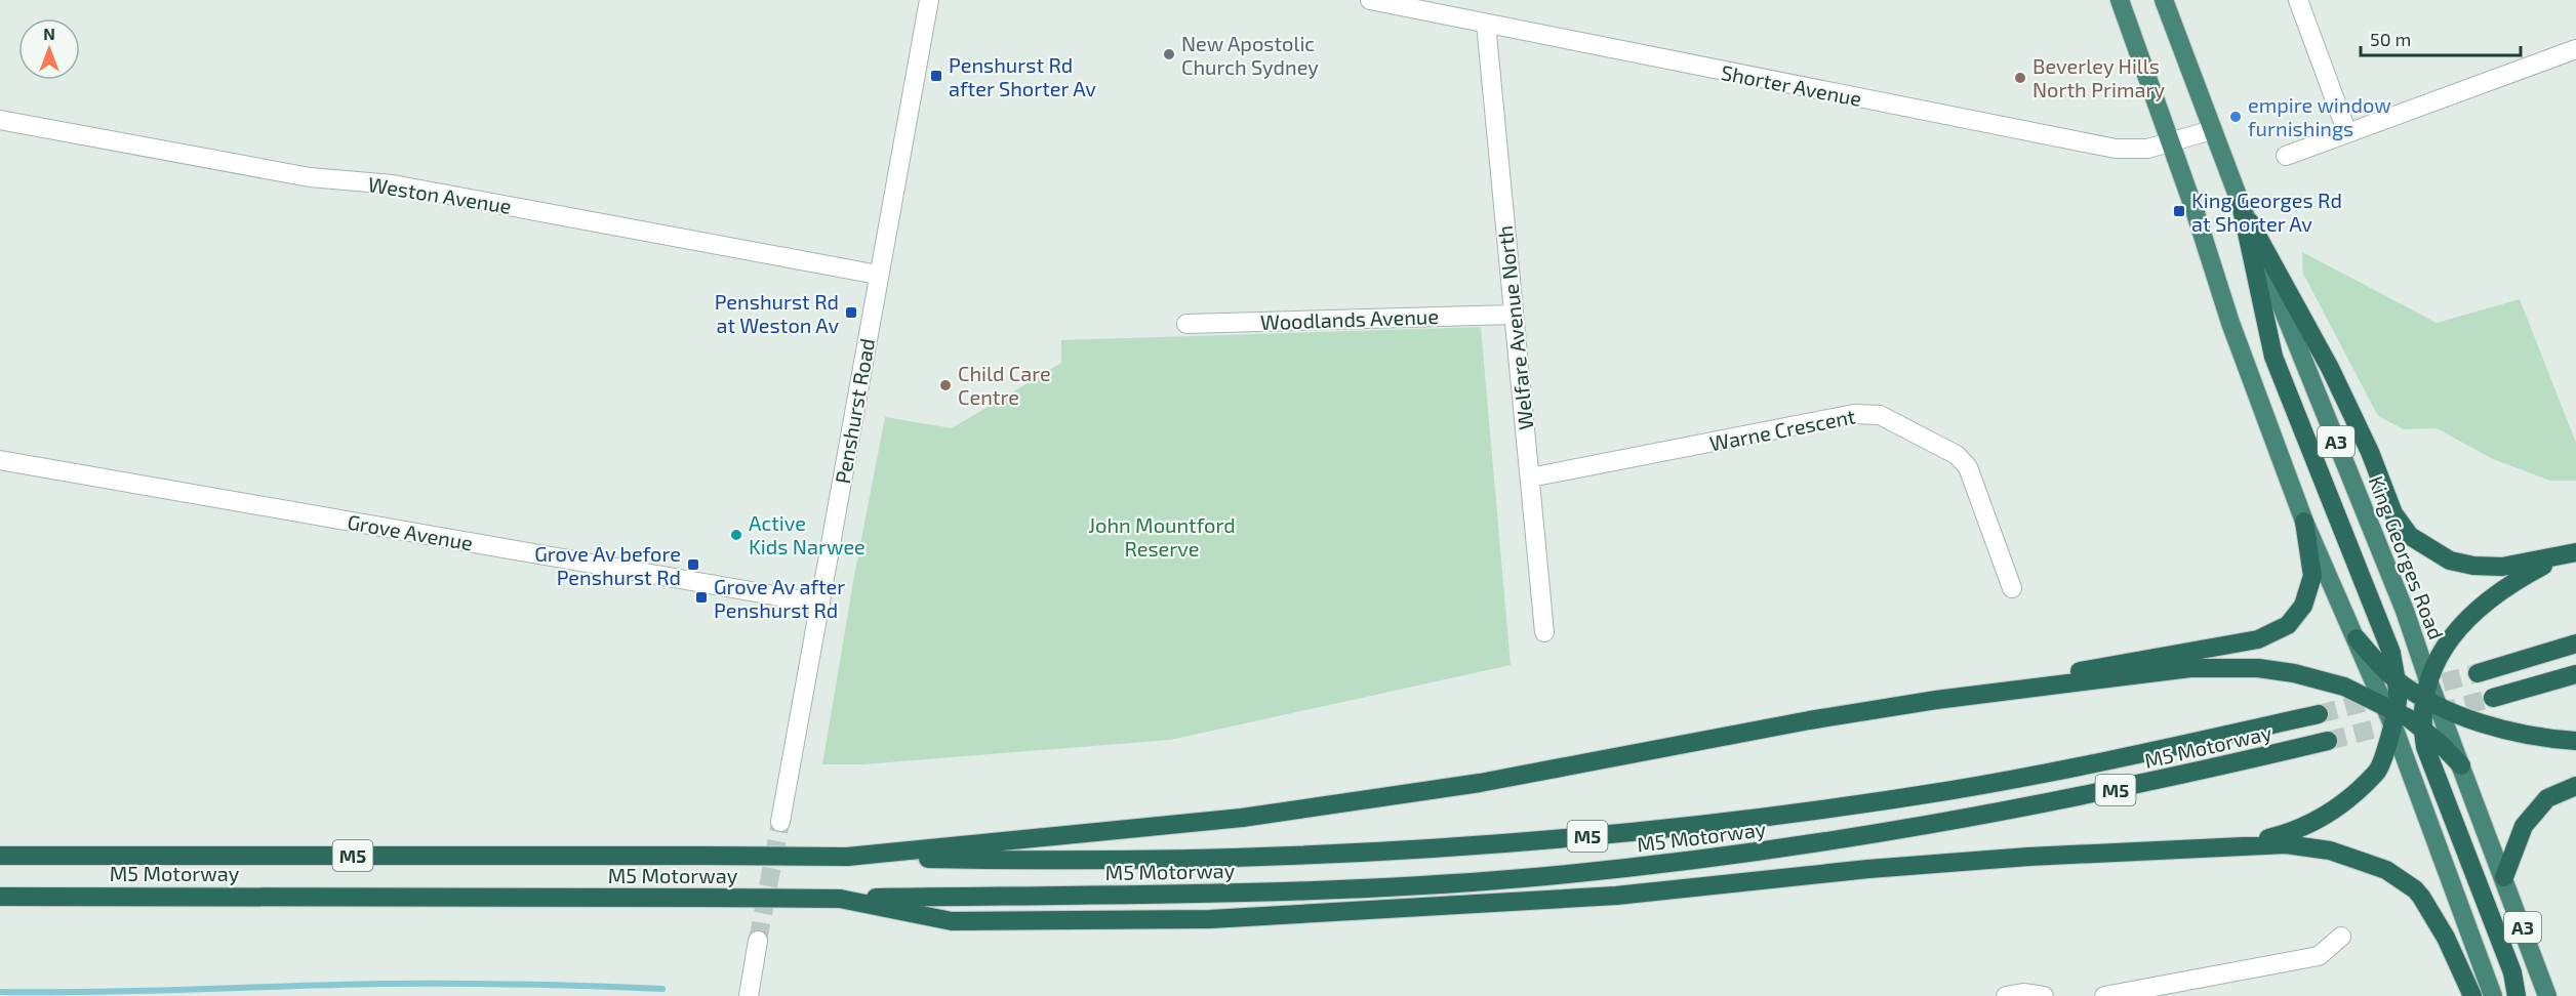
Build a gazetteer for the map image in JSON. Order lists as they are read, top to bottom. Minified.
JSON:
{"streets":{"highway":["A3","King Georges Road","M5 Motorway","M5"],"street":["Shorter Avenue","Weston Avenue","Woodlands Avenue","Welfare Avenue North","Penshurst Road","Warne Crescent","Grove Avenue"]},"crossings":[["Shorter Avenue","Welfare Avenue North"],["Shorter Avenue","A3"],["Shorter Avenue","King Georges Road"],["Weston Avenue","Penshurst Road"],["Woodlands Avenue","Welfare Avenue North"],["Welfare Avenue North","Warne Crescent"],["Penshurst Road","Grove Avenue"],["M5 Motorway","M5"]],"parks":["John Mountford Reserve"],"places":{"other":["New Apostolic Church Sydney","Beverley Hills North Primary","empire window furnishings","Child Care Centre","Active Kids Narwee"],"transit":["Penshurst Rd after Shorter Av","King Georges Rd at Shorter Av","Penshurst Rd at Weston Av","Grove Av before Penshurst Rd","Grove Av after Penshurst Rd"]},"scale_bar":"50 m","north":"top"}
